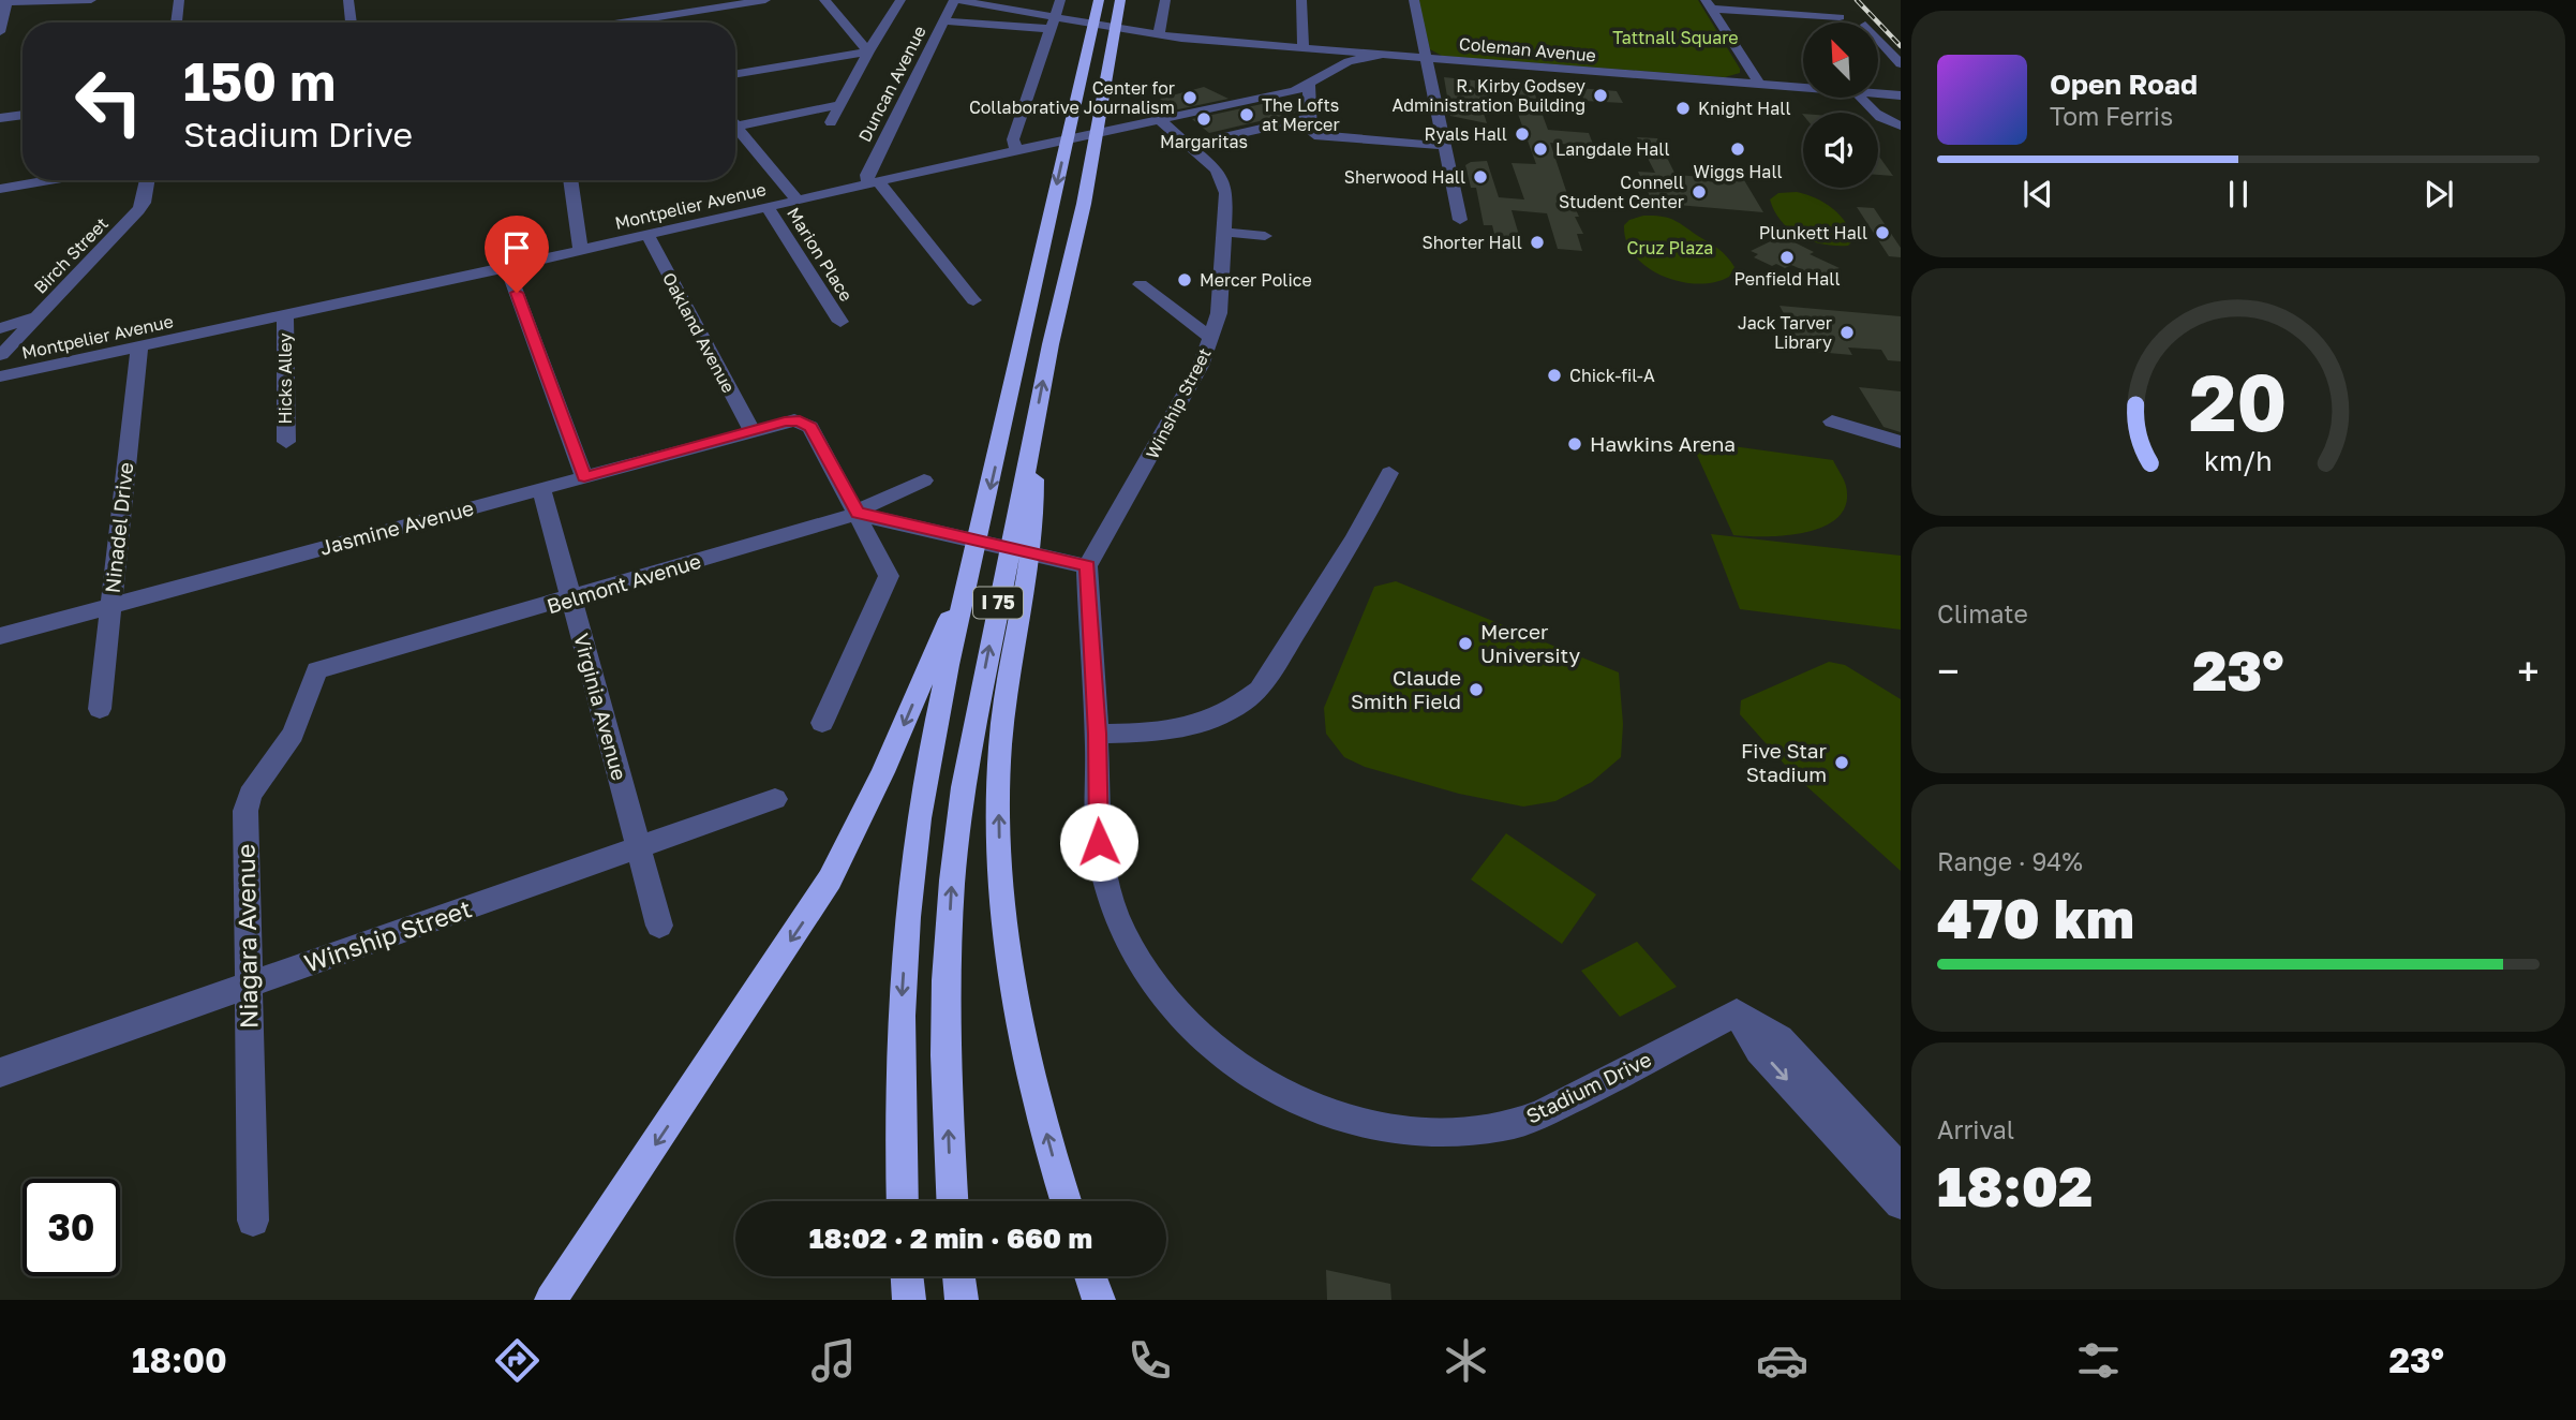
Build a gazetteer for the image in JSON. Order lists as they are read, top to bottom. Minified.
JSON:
{"streets":{"highway":["I 75"],"street":["Coleman Avenue","Duncan Avenue","Montpelier Avenue","Marion Place","Birch Street","Oakland Avenue","Hicks Alley","Winship Street","Ninadel Drive","Jasmine Avenue","Belmont Avenue","Virginia Avenue","Niagara Avenue","Stadium Drive"]},"crossings":[["Coleman Avenue","Montpelier Avenue"],["Duncan Avenue","Montpelier Avenue"],["Montpelier Avenue","Marion Place"],["Montpelier Avenue","Oakland Avenue"],["Montpelier Avenue","Hicks Alley"],["Montpelier Avenue","Winship Street"],["Montpelier Avenue","Ninadel Drive"],["Oakland Avenue","Jasmine Avenue"],["Winship Street","Virginia Avenue"],["Winship Street","Niagara Avenue"],["Winship Street","Stadium Drive"],["Ninadel Drive","Jasmine Avenue"],["Jasmine Avenue","Belmont Avenue"],["Jasmine Avenue","Virginia Avenue"],["Belmont Avenue","Virginia Avenue"],["Belmont Avenue","Niagara Avenue"]],"parks":["Tattnall Square","Cruz Plaza"],"places":["R. Kirby Godsey Administration Building","Center for Collaborative Journalism","Knight Hall","The Lofts at Mercer","Margaritas","Ryals Hall","Langdale Hall","Wiggs Hall","Sherwood Hall","Connell Student Center","Plunkett Hall","Shorter Hall","Penfield Hall","Mercer Police","Jack Tarver Library","Chick-fil-A","Hawkins Arena","Mercer University","Claude Smith Field","Five Star Stadium"],"north":"top left","page":{"turn":["150 m","Stadium Drive"],"song":["Open Road","Tom Ferris"],"tile":["Climate",["Range · 94%","470 km"],["Arrival","18:02"]],"heat":["−","23°","+"],"limit":"30","trip":"18:02 · 2 min · 660 m","tabs":["18:00","23°"],"gauge":["20","km/h"]}}
